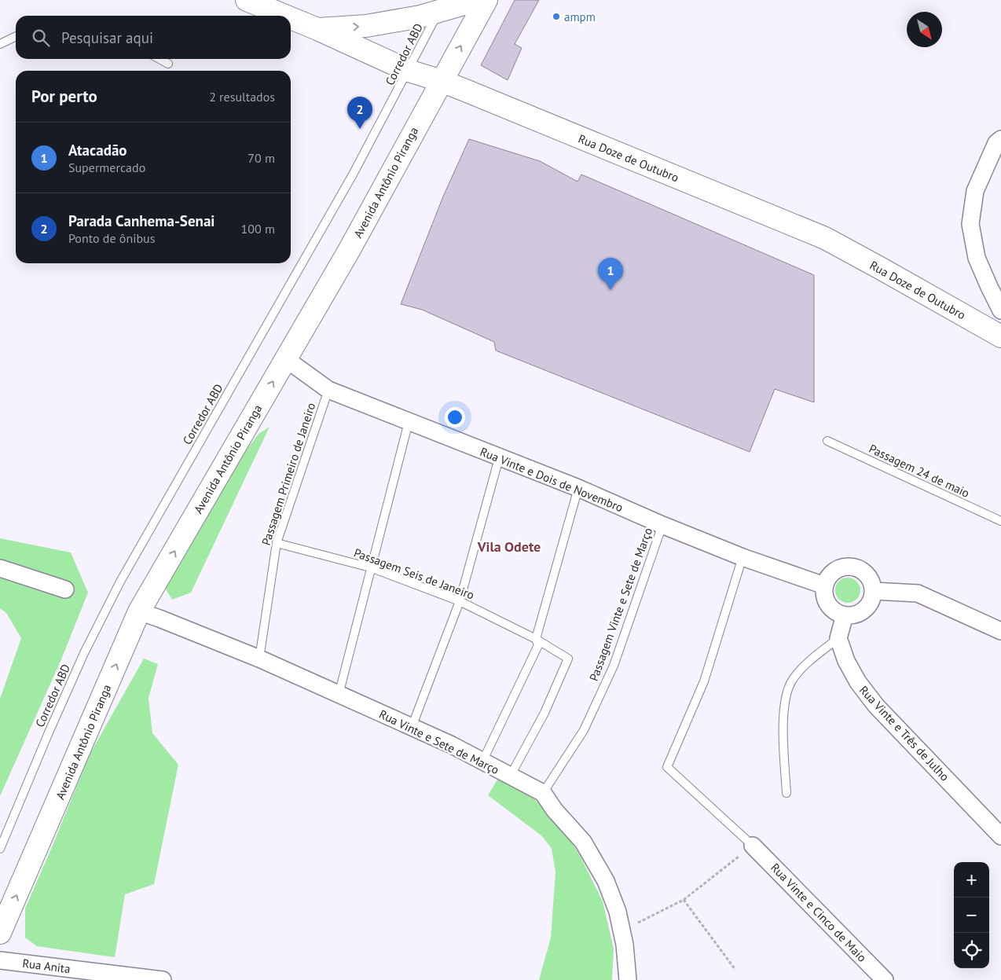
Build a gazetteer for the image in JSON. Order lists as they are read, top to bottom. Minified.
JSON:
{"streets":{"main road":["Rua Doze de Outubro","Avenida Antônio Piranga"],"street":["Rua Vinte e Dois de Novembro","Rua Vinte e Três de Julho","Rua Vinte e Sete de Março","Rua Vinte e Cinco de Maio","Rua Anita"],"lane":["Corredor ABD","Passagem 24 de maio","Passagem Primeiro de Janeiro","Passagem Seis de Janeiro","Passagem Vinte e Sete de Março"]},"crossings":[["Corredor ABD","Rua Doze de Outubro"],["Rua Doze de Outubro","Avenida Antônio Piranga"],["Avenida Antônio Piranga","Rua Vinte e Dois de Novembro"],["Avenida Antônio Piranga","Rua Vinte e Sete de Março"],["Passagem Primeiro de Janeiro","Rua Vinte e Dois de Novembro"],["Passagem Primeiro de Janeiro","Passagem Seis de Janeiro"],["Passagem Primeiro de Janeiro","Rua Vinte e Sete de Março"],["Rua Vinte e Dois de Novembro","Passagem Vinte e Sete de Março"],["Passagem Seis de Janeiro","Rua Vinte e Sete de Março"],["Passagem Vinte e Sete de Março","Rua Vinte e Sete de Março"]],"one_way":["Avenida Antônio Piranga"],"districts":["Vila Odete"],"places":["ampm"],"north":"bottom right","page":{"search":"Pesquisar aqui","heading":["Por perto","2 resultados"],"pins":["2","1"],"list":[{"mark":"1","name":"Atacadão","note":"Supermercado","value":"70 m"},{"mark":"2","name":"Parada Canhema-Senai","note":"Ponto de ônibus","value":"100 m"}],"map_buttons":["+","−"]}}
